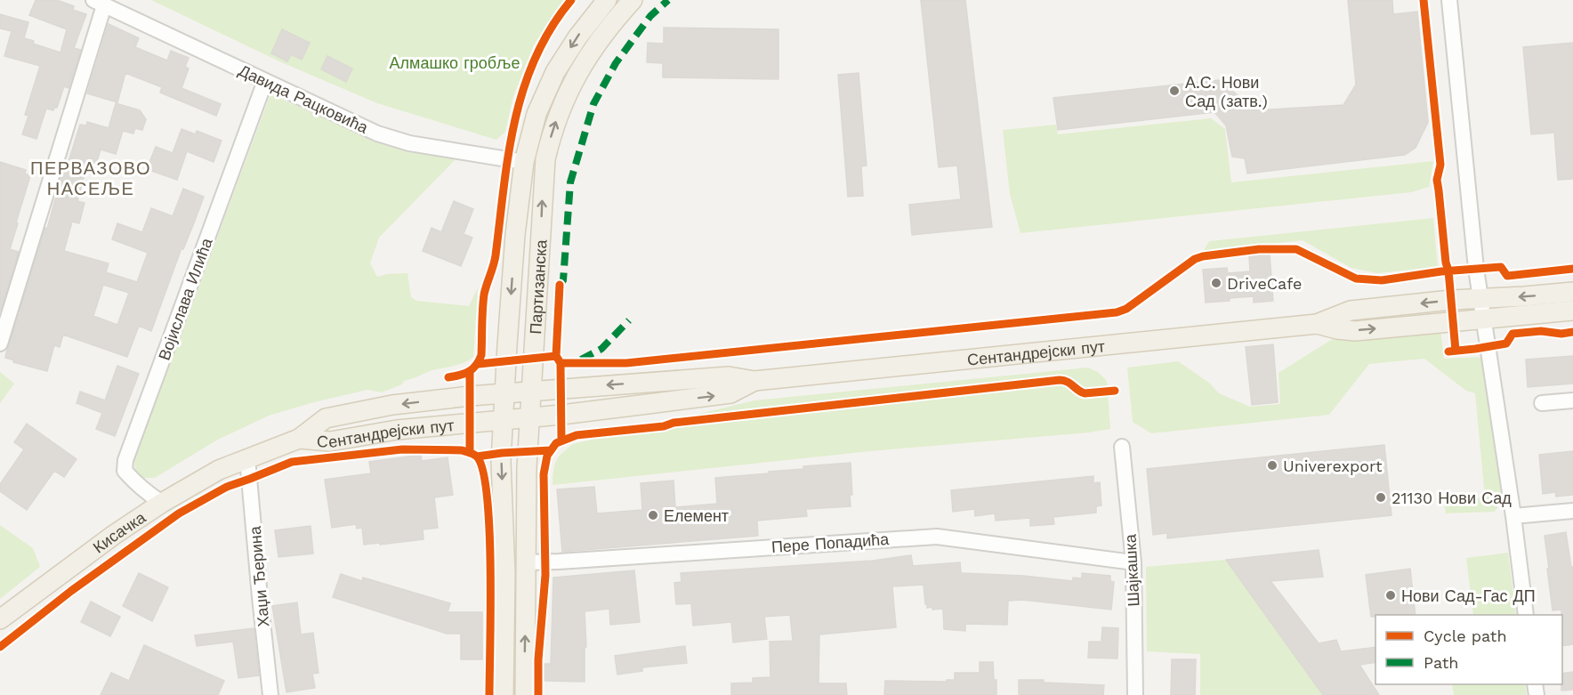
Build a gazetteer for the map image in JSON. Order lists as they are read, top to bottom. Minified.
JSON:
{"streets":{"main road":["Партизанска","Сентандрејски пут","Кисачка"],"street":["Давида Рацковића","Војислава Илића","Пере Попадића","Шајкашка","Хаџи Ђерина"]},"crossings":[["Давида Рацковића","Партизанска"],["Давида Рацковића","Војислава Илића"],["Партизанска","Сентандрејски пут"],["Партизанска","Пере Попадића"],["Војислава Илића","Кисачка"],["Сентандрејски пут","Кисачка"],["Сентандрејски пут","Хаџи Ђерина"],["Кисачка","Хаџи Ђерина"],["Пере Попадића","Шајкашка"]],"districts":["ПЕРВАЗОВО НАСЕЉЕ"],"parks":["Алмашко гробље"],"places":["А.С. Нови Сад (затв.)","DriveCafe","Univerexport","21130 Нови Сад","Елемент","Нови Сад-Гас ДП"],"legend":["Cycle path","Path"]}
